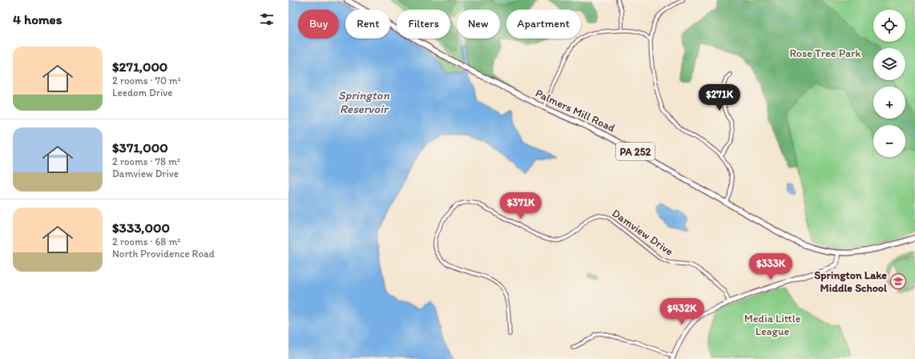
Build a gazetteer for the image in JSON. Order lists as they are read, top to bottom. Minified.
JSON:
{"streets":{"main road":["Palmers Mill Road","PA 252"],"street":["Damview Drive"]},"crossings":[["Palmers Mill Road","PA 252"]],"water":["Springton Reservoir"],"parks":["Rose Tree Park","Media Little League"],"places":{"school or university":["Springton Lake Middle School"]},"page":{"heading":"4 homes","map_buttons":["+","−"],"chip":["Buy","Rent","Filters","New","Apartment"],"list":[{"name":"$271,000","note":"2 rooms · 70 m² · Leedom Drive"},{"name":"$371,000","note":"2 rooms · 78 m² · Damview Drive"},{"name":"$333,000","note":"2 rooms · 68 m² · North Providence Road"}],"price":["$271K","$371K","$333K","$432K"]}}
